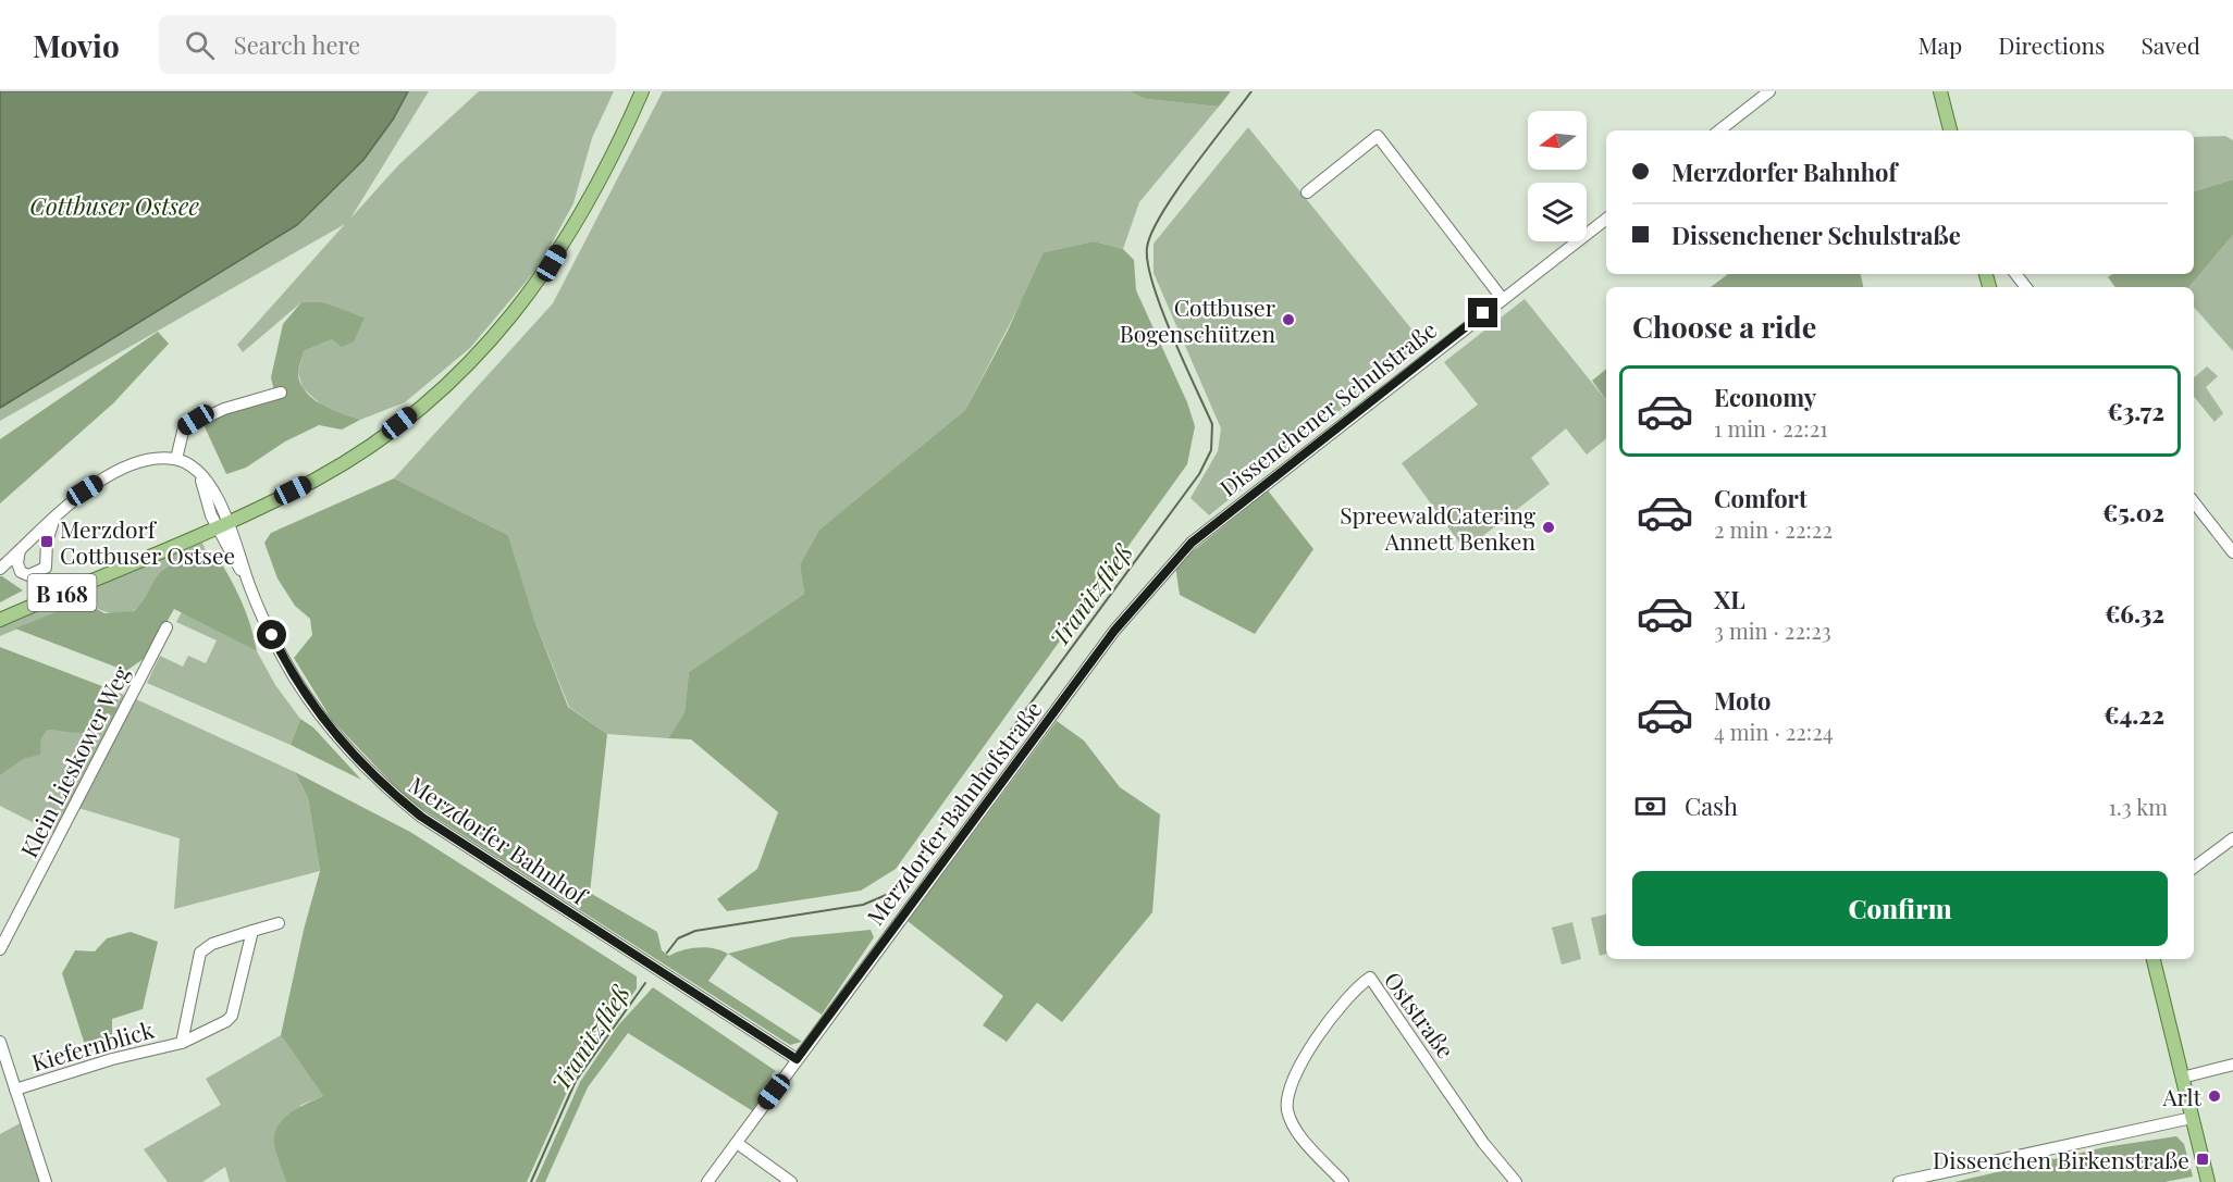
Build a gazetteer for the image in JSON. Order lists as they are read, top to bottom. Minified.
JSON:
{"streets":{"main road":["B 168"],"street":["Dissenchener Schulstraße","Klein Lieskower Weg","Merzdorfer Bahnhofstraße","Merzdorfer Bahnhof","Oststraße","Kiefernblick"]},"crossings":[["Dissenchener Schulstraße","Merzdorfer Bahnhofstraße"],["B 168","Merzdorfer Bahnhof"],["Merzdorfer Bahnhofstraße","Merzdorfer Bahnhof"]],"water":["Cottbuser Ostsee","Tranitzfließ"],"places":{"other":["Cottbuser Bogenschützen","SpreewaldCatering Annett Benken","Arlt"],"transit":["Merzdorf Cottbuser Ostsee","Dissenchen Birkenstraße"]},"north":"left","page":{"header":"Movio","search":"Search here","nav":["Map","Directions","Saved"],"banner":["Merzdorfer Bahnhof","Dissenchener Schulstraße"],"heading":"Choose a ride","list":[{"name":"Economy","note":"1 min · 22:21","value":"€3.72"},{"name":"Comfort","note":"2 min · 22:22","value":"€5.02"},{"name":"XL","note":"3 min · 22:23","value":"€6.32"},{"name":"Moto","note":"4 min · 22:24","value":"€4.22"}],"pay":["Cash","1.3 km"],"buttons":"Confirm"}}
